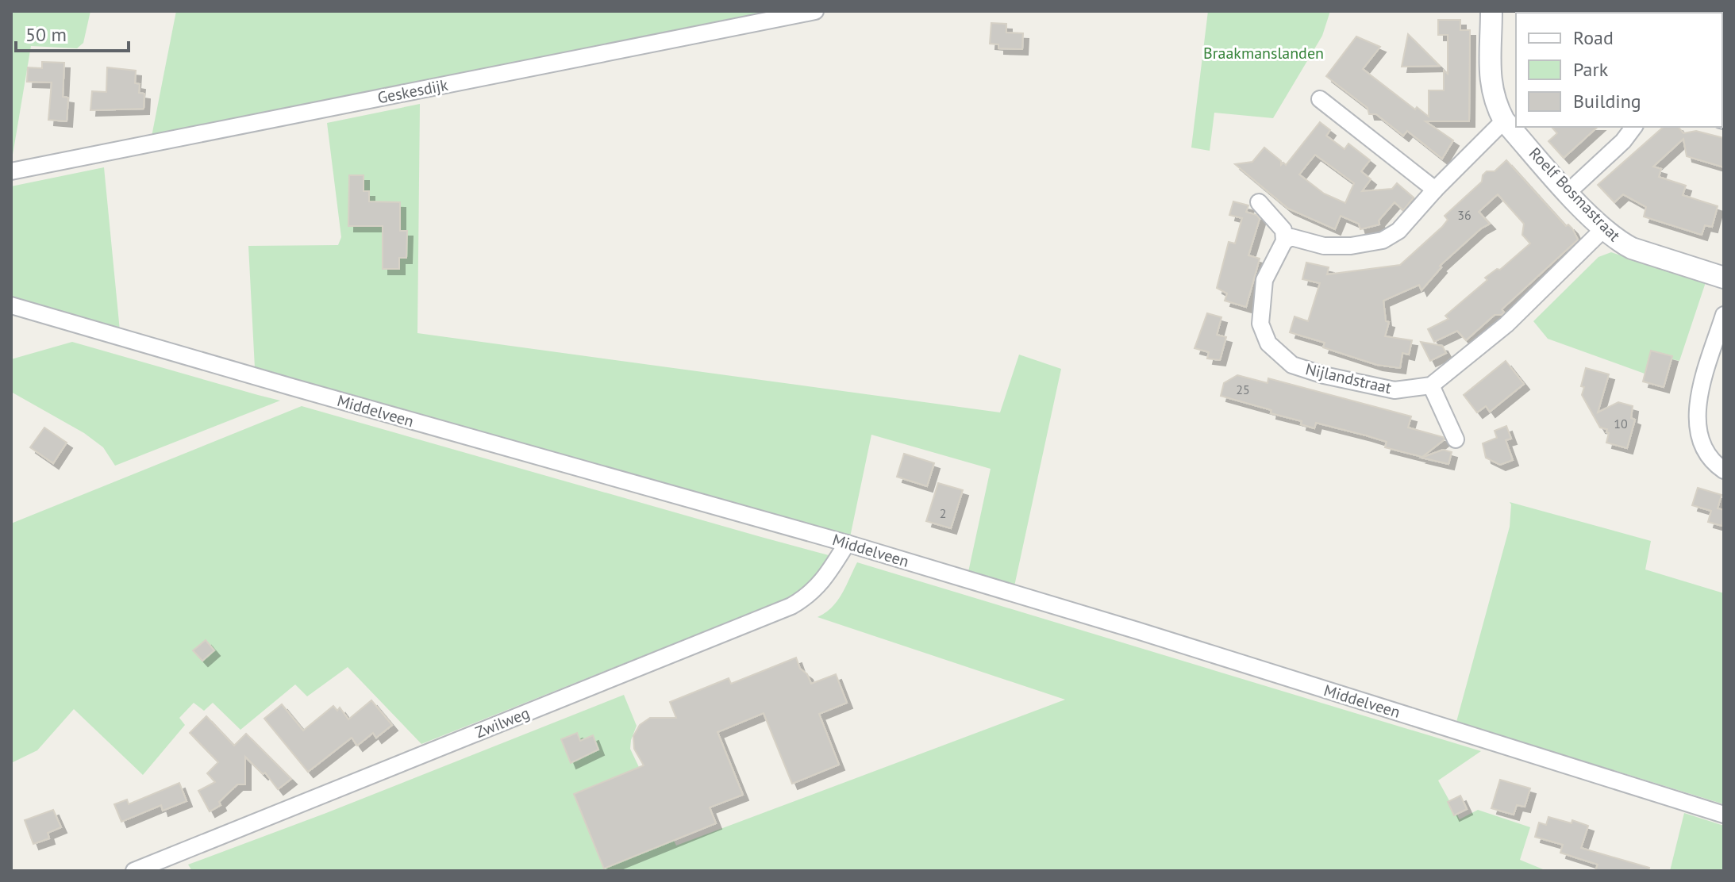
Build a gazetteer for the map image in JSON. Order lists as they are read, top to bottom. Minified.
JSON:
{"streets":{"street":["Geskesdijk","Roelf Bosmastraat","Nijlandstraat","Middelveen","Zwilweg"]},"crossings":[["Middelveen","Zwilweg"]],"parks":["Braakmanslanden"],"house_numbers":["36","25","10","2"],"legend":["Road","Park","Building"],"scale_bar":"50 m"}
